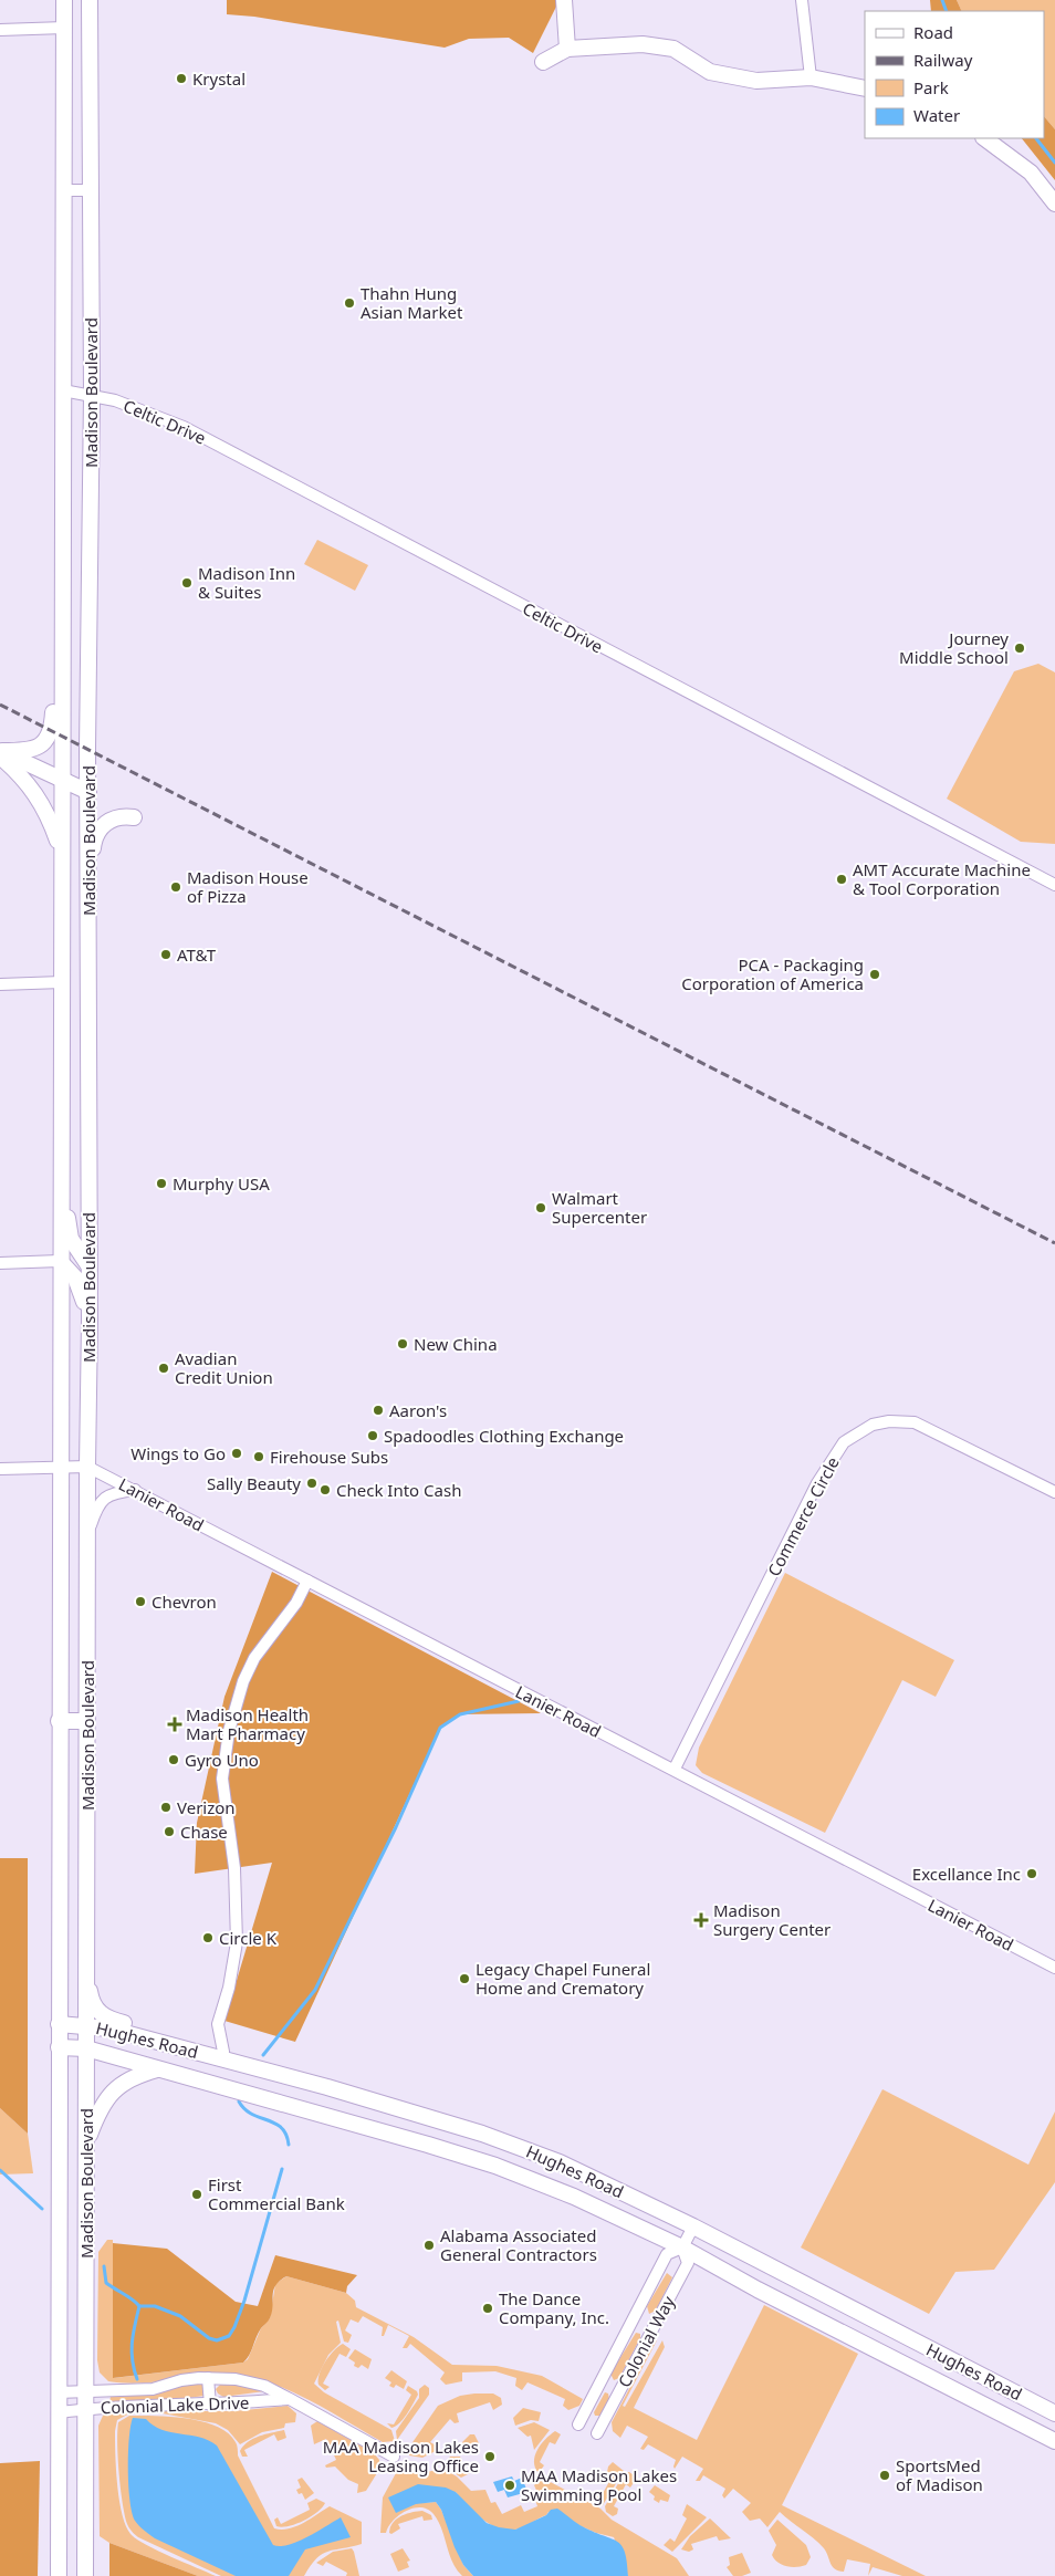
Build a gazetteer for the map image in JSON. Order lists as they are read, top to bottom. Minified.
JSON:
{"streets":{"main road":["Madison Boulevard","Hughes Road"],"street":["Celtic Drive","Lanier Road","Commerce Circle","Colonial Way","Colonial Lake Drive"]},"crossings":[["Madison Boulevard","Celtic Drive"],["Madison Boulevard","Lanier Road"],["Madison Boulevard","Hughes Road"],["Madison Boulevard","Colonial Lake Drive"],["Lanier Road","Commerce Circle"],["Hughes Road","Colonial Way"]],"places":{"other":["Krystal","Thahn Hung Asian Market","Madison Inn & Suites","Journey Middle School","AMT Accurate Machine & Tool Corporation","Madison House of Pizza","AT&T","PCA - Packaging Corporation of America","Murphy USA","Walmart Supercenter","New China","Avadian Credit Union","Aaron's","Spadoodles Clothing Exchange","Wings to Go","Firehouse Subs","Sally Beauty","Check Into Cash","Chevron","Gyro Uno","Verizon","Chase","Excellance Inc","Circle K","Legacy Chapel Funeral Home and Crematory","First Commercial Bank","Alabama Associated General Contractors","The Dance Company, Inc.","MAA Madison Lakes Leasing Office","SportsMed of Madison","MAA Madison Lakes Swimming Pool"],"health":["Madison Health Mart Pharmacy","Madison Surgery Center"]},"legend":["Road","Railway","Park","Water"]}
